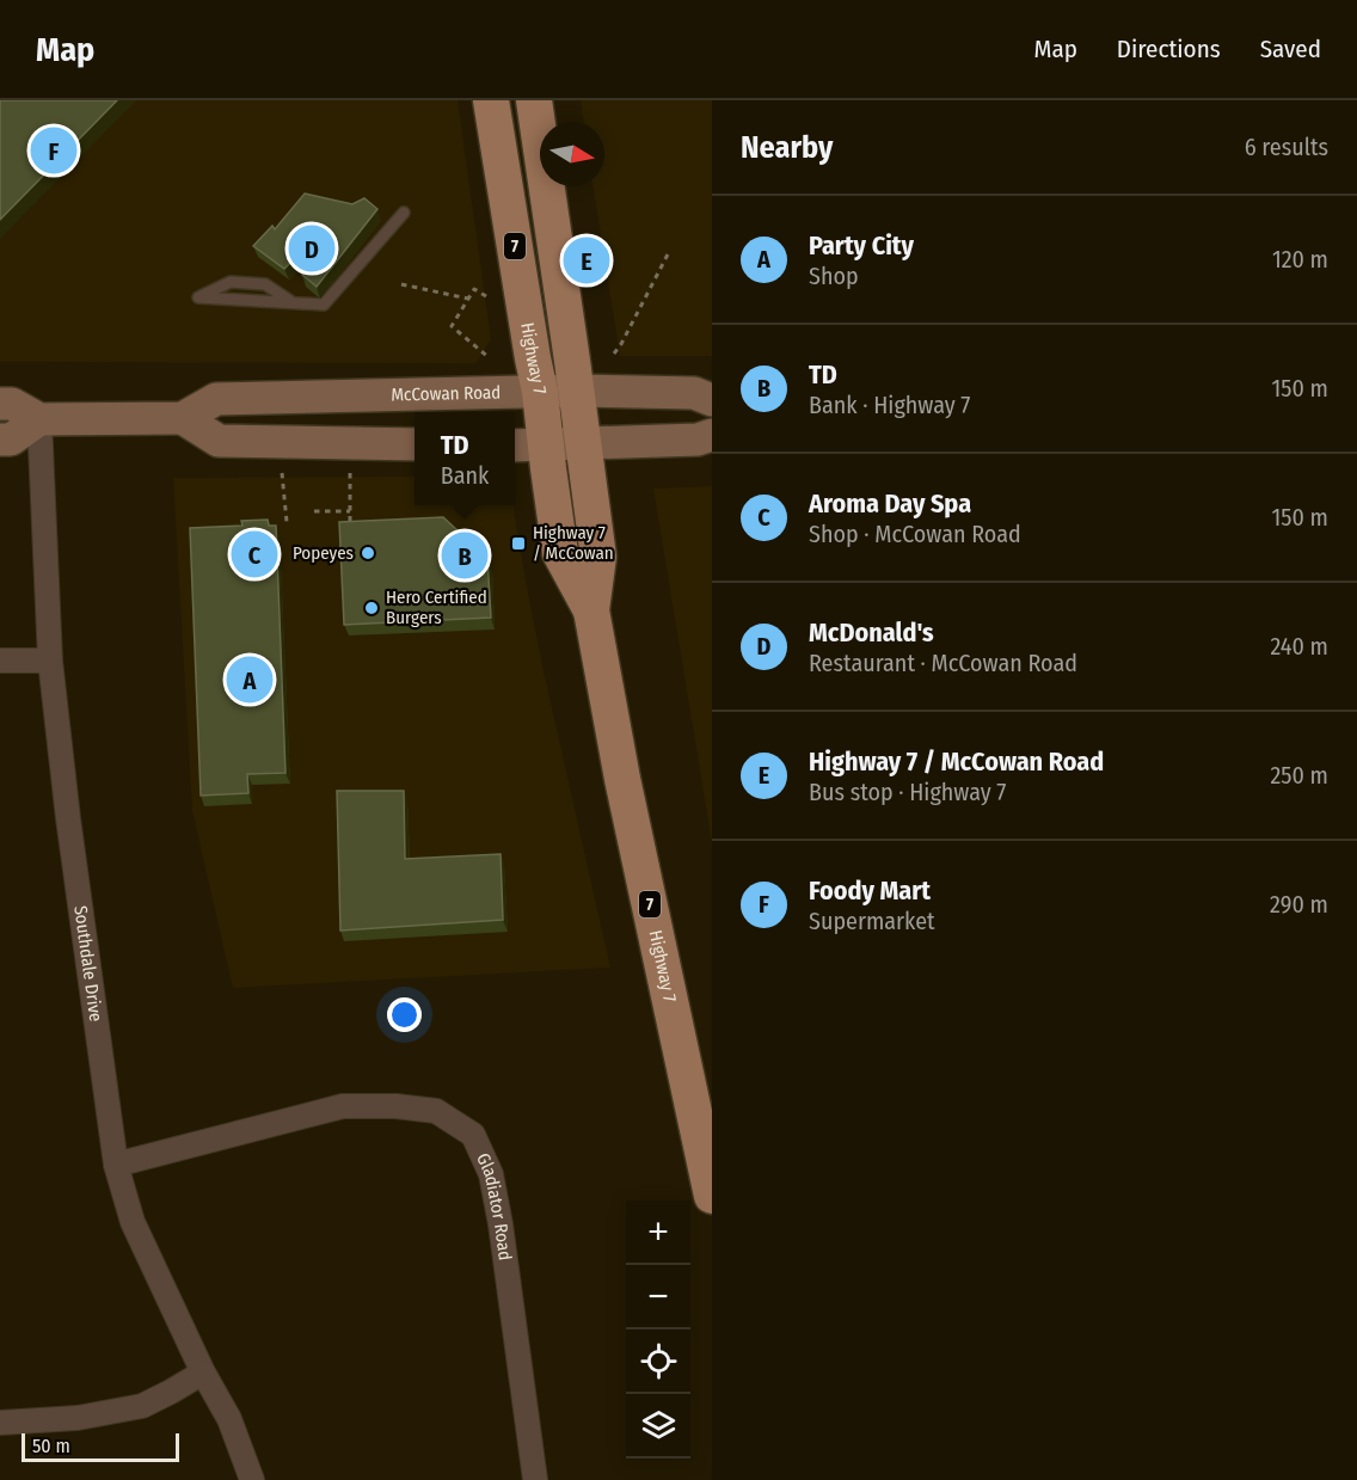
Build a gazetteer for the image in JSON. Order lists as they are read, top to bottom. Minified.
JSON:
{"streets":{"main road":["7","Highway 7","McCowan Road"],"street":["Southdale Drive","Gladiator Road"]},"crossings":[["Highway 7","McCowan Road"],["McCowan Road","Southdale Drive"],["Southdale Drive","Gladiator Road"]],"places":{"transit":["Highway 7 / McCowan"],"other":["Popeyes","Hero Certified Burgers"]},"scale_bar":"50 m","north":"right","page":{"header":"Map","nav":["Map","Directions","Saved"],"heading":["Nearby","6 results"],"pins":["F","D","E","C","B","A"],"list":[{"mark":"A","name":"Party City","note":"Shop","value":"120 m"},{"mark":"B","name":"TD","note":"Bank · Highway 7","value":"150 m"},{"mark":"C","name":"Aroma Day Spa","note":"Shop · McCowan Road","value":"150 m"},{"mark":"D","name":"McDonald's","note":"Restaurant · McCowan Road","value":"240 m"},{"mark":"E","name":"Highway 7 / McCowan Road","note":"Bus stop · Highway 7","value":"250 m"},{"mark":"F","name":"Foody Mart","note":"Supermarket","value":"290 m"}],"popup":["TD","Bank"],"map_buttons":["+","−"],"scale":"50 m"}}
